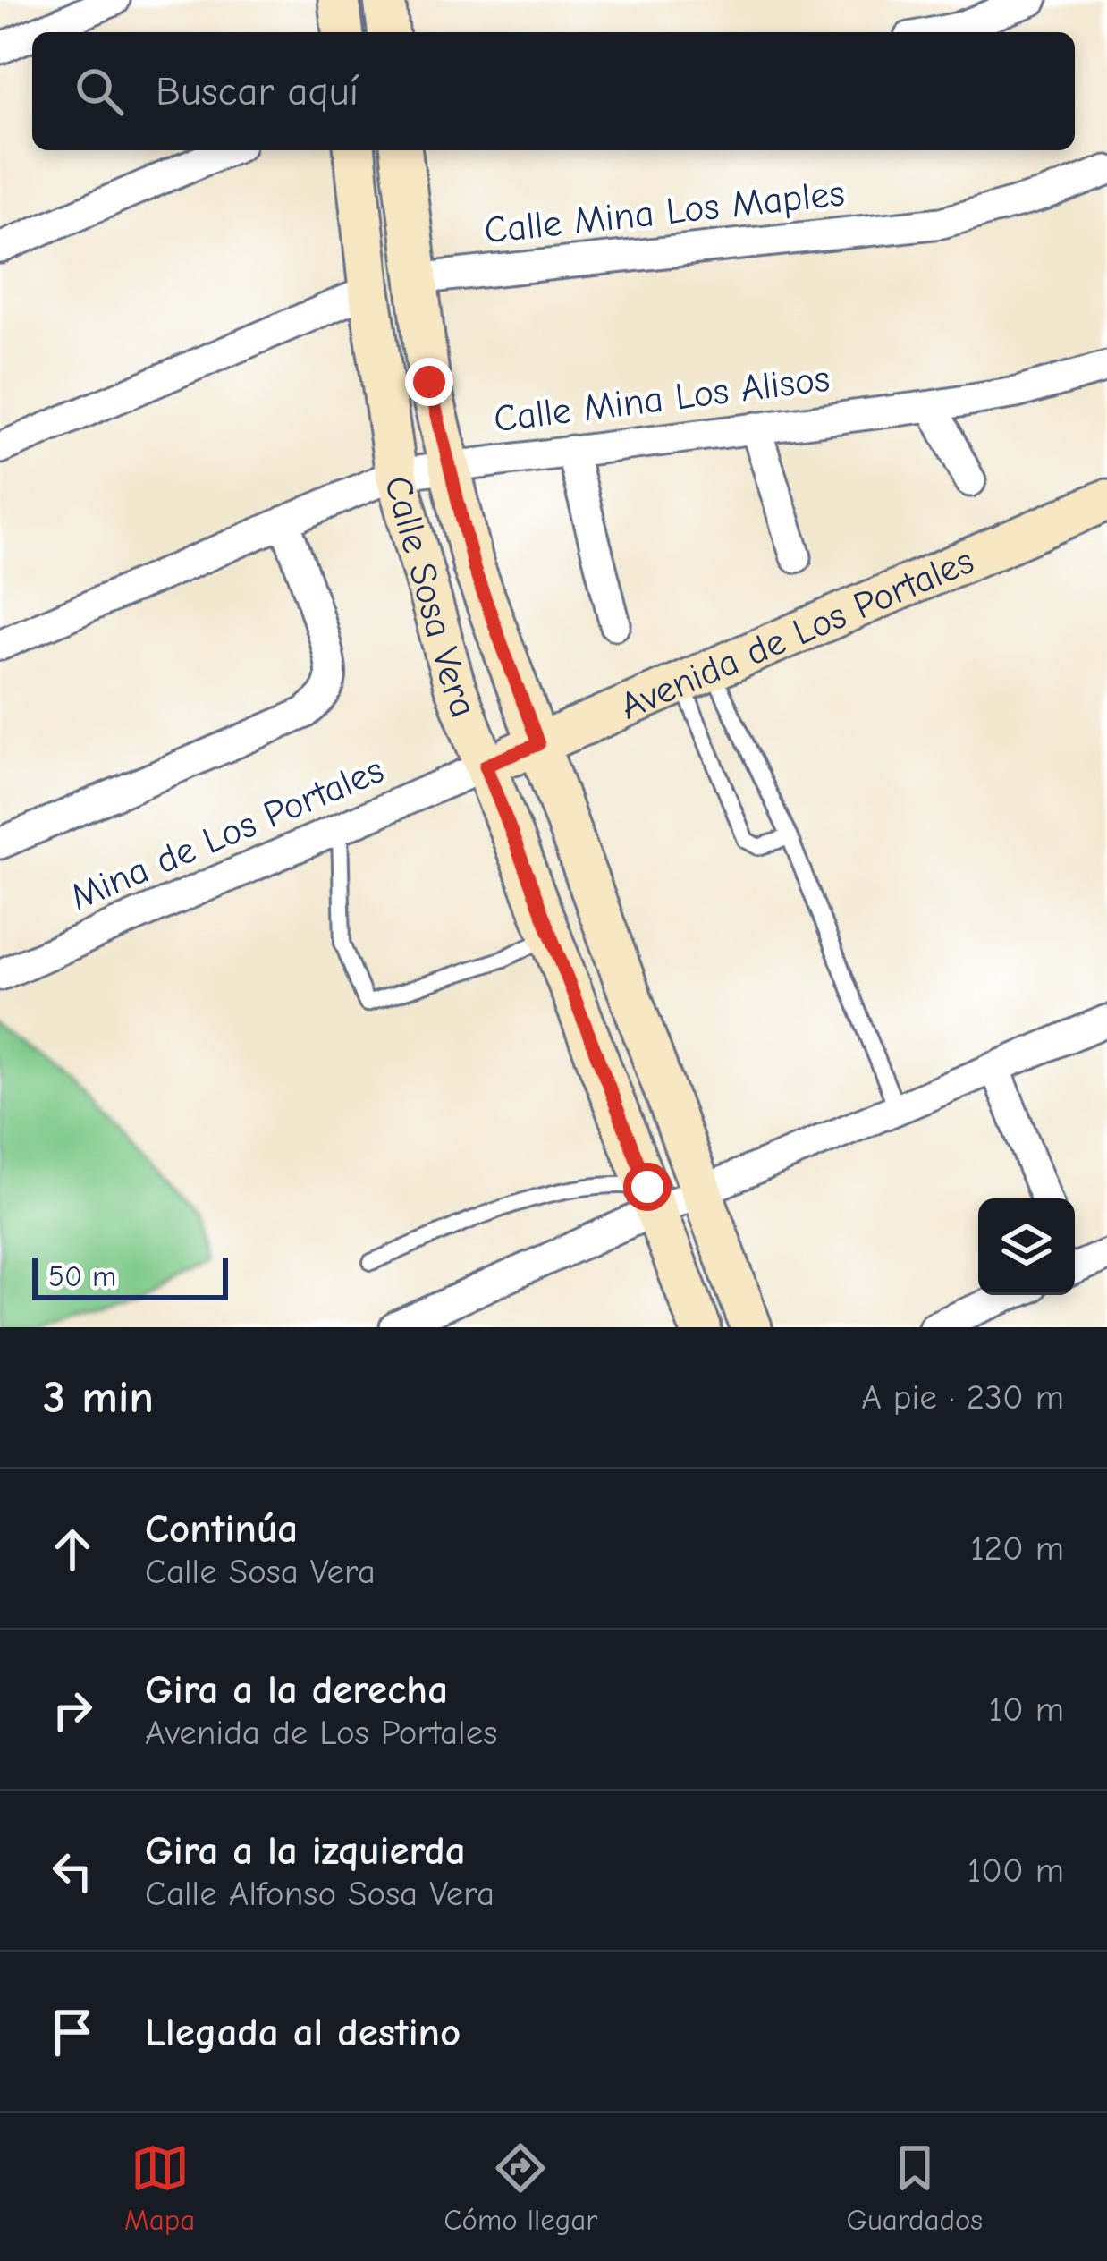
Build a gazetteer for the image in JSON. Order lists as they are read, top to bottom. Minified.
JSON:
{"streets":{"main road":["Calle Sosa Vera","Avenida de Los Portales"],"street":["Calle Mina Los Maples","Calle Mina Los Alisos","Mina de Los Portales"]},"crossings":[["Calle Mina Los Alisos","Calle Sosa Vera"],["Calle Sosa Vera","Avenida de Los Portales"],["Calle Sosa Vera","Mina de Los Portales"],["Avenida de Los Portales","Mina de Los Portales"]],"scale_bar":"50 m","page":{"search":"Buscar aquí","scale":"50 m","heading":["3 min","A pie · 230 m"],"list":[["Continúa","Calle Sosa Vera","120 m"],["Gira a la derecha","Avenida de Los Portales","10 m"],["Gira a la izquierda","Calle Alfonso Sosa Vera","100 m"],"Llegada al destino"],"nav":["Mapa","Cómo llegar","Guardados"]}}
